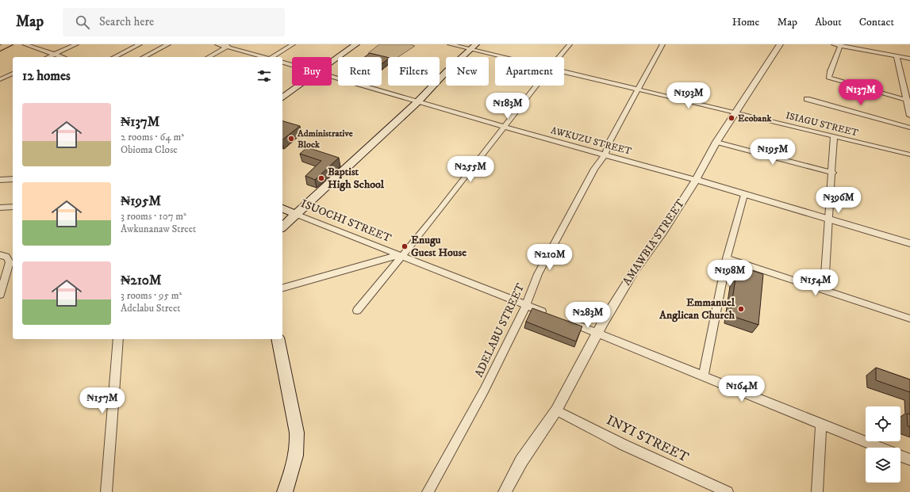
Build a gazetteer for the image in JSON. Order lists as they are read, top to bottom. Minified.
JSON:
{"streets":{"main road":["ISUOCHI STREET"],"street":["ISIAGU STREET","AWKUZU STREET","AMAWBIA STREET","ADELABU STREET","INYI STREET"]},"crossings":[["ISIAGU STREET","AMAWBIA STREET"],["ISIAGU STREET","ADELABU STREET"],["AWKUZU STREET","AMAWBIA STREET"],["AWKUZU STREET","ADELABU STREET"],["ISUOCHI STREET","ADELABU STREET"],["AMAWBIA STREET","INYI STREET"]],"places":["Ecobank","Administrative Block","Baptist High School","Enugu Guest House","Emmanuel Anglican Church"],"page":{"header":"Map","search":"Search here","nav":["Home","Map","About","Contact"],"chip":["Buy","Rent","Filters","New","Apartment"],"heading":"12 homes","price":["₦137M","₦193M","₦183M","₦195M","₦255M","₦396M","₦210M","₦198M","₦154M","₦283M","₦164M","₦157M"],"list":[{"name":"₦137M","note":"2 rooms · 64 m² · Obioma Close"},{"name":"₦195M","note":"3 rooms · 107 m² · Awkunanaw Street"},{"name":"₦210M","note":"3 rooms · 95 m² · Adelabu Street"}]}}
